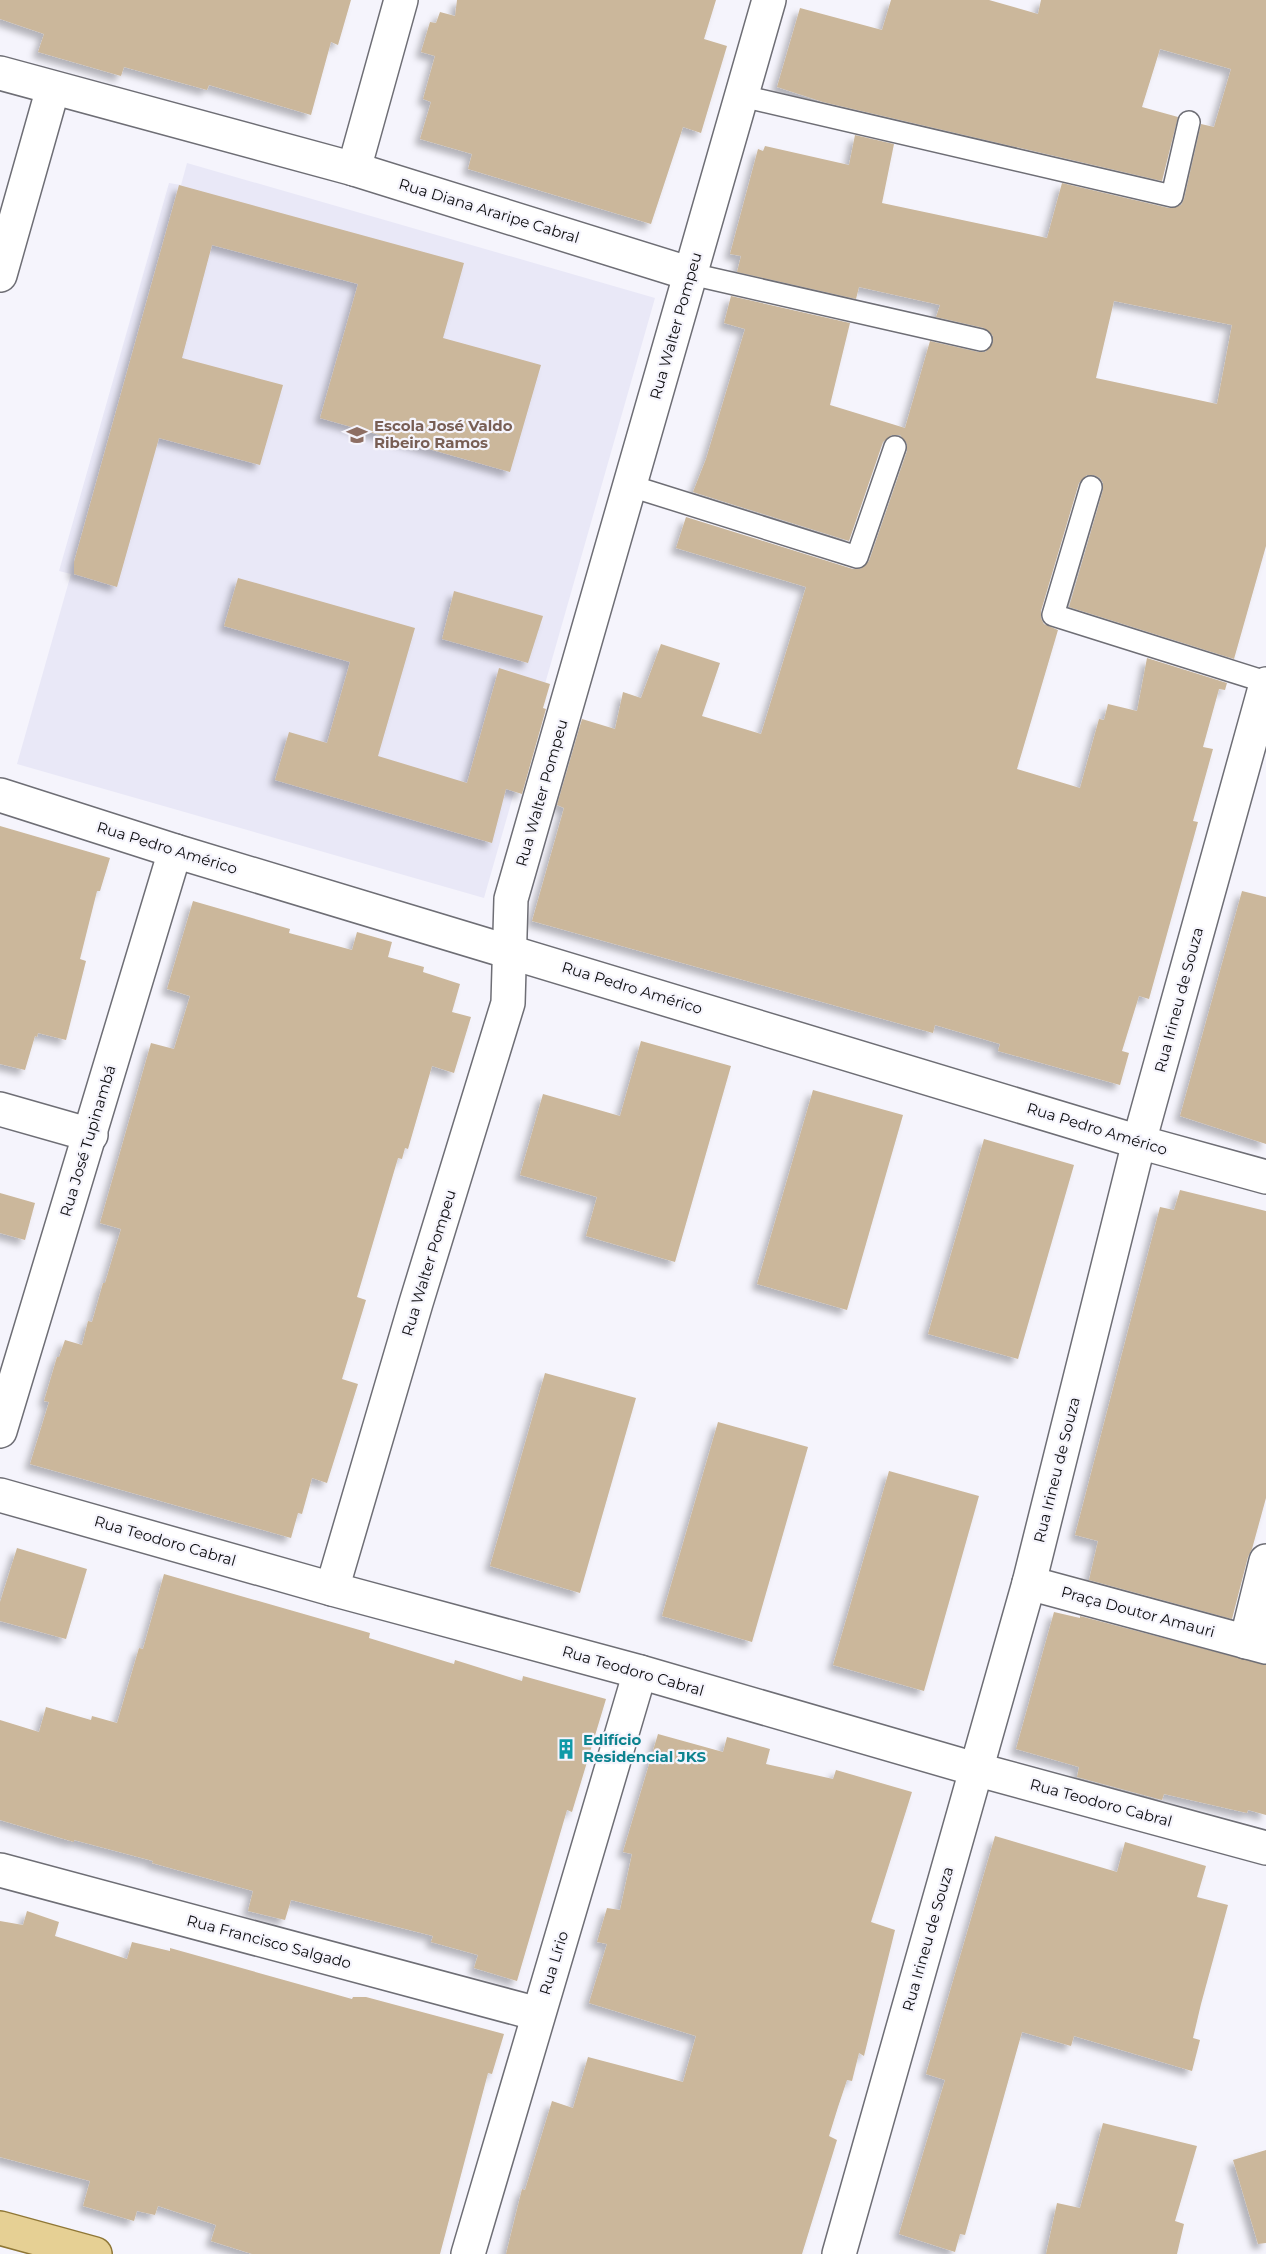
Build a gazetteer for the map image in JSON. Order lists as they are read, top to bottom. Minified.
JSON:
{"streets":{"street":["Rua Diana Araripe Cabral","Rua Walter Pompeu","Rua Pedro Américo","Rua Irineu de Souza","Rua José Tupinambá","Rua Teodoro Cabral","Praça Doutor Amauri","Rua Francisco Salgado","Rua Lírio"]},"crossings":[["Rua Diana Araripe Cabral","Rua Walter Pompeu"],["Rua Walter Pompeu","Rua Pedro Américo"],["Rua Walter Pompeu","Rua Teodoro Cabral"],["Rua Pedro Américo","Rua Irineu de Souza"],["Rua Pedro Américo","Rua José Tupinambá"],["Rua Irineu de Souza","Rua Teodoro Cabral"],["Rua Irineu de Souza","Praça Doutor Amauri"],["Rua Teodoro Cabral","Rua Lírio"],["Rua Francisco Salgado","Rua Lírio"]],"places":{"school or university":["Escola José Valdo Ribeiro Ramos"],"building":["Edifício Residencial JKS"]}}
